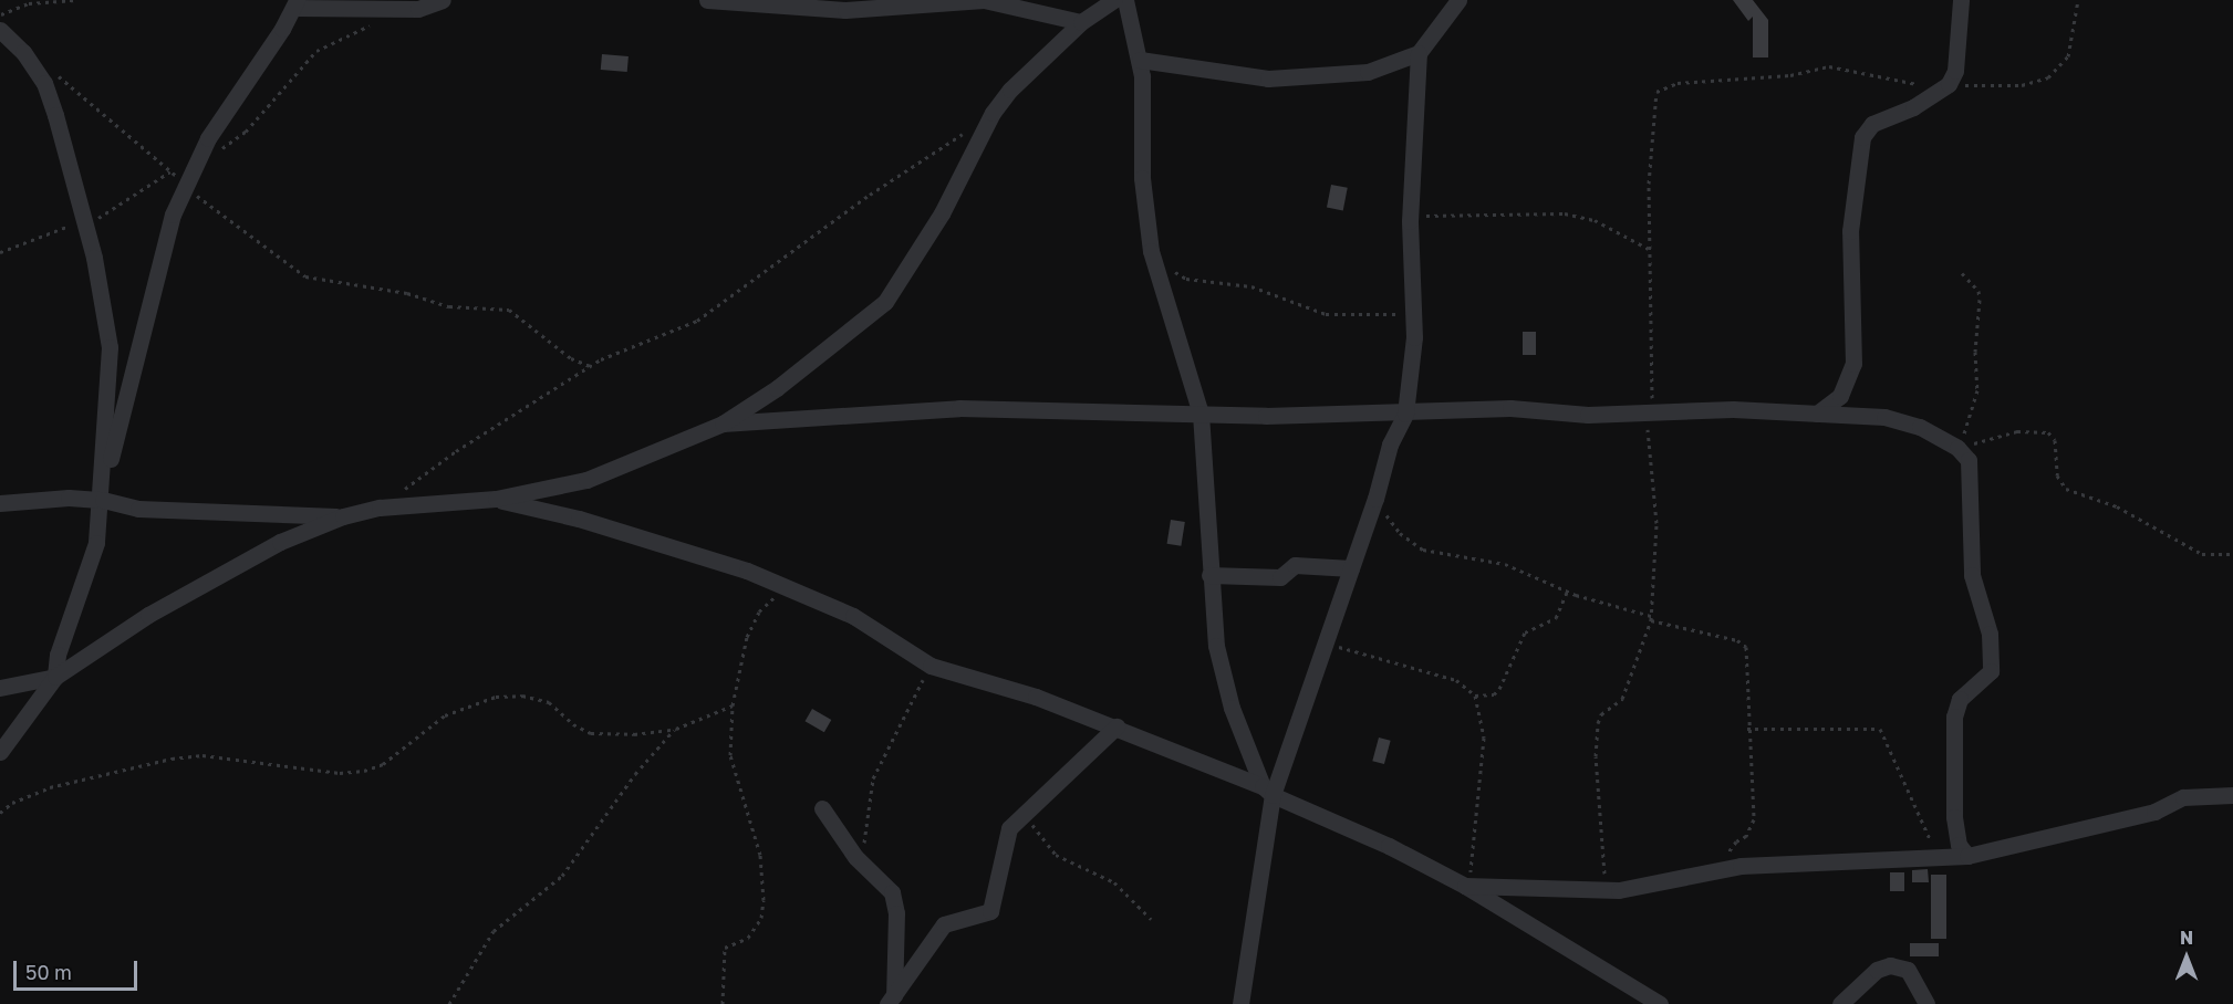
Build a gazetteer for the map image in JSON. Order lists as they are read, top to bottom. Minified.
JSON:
{"scale_bar":"50 m","north":"top"}
